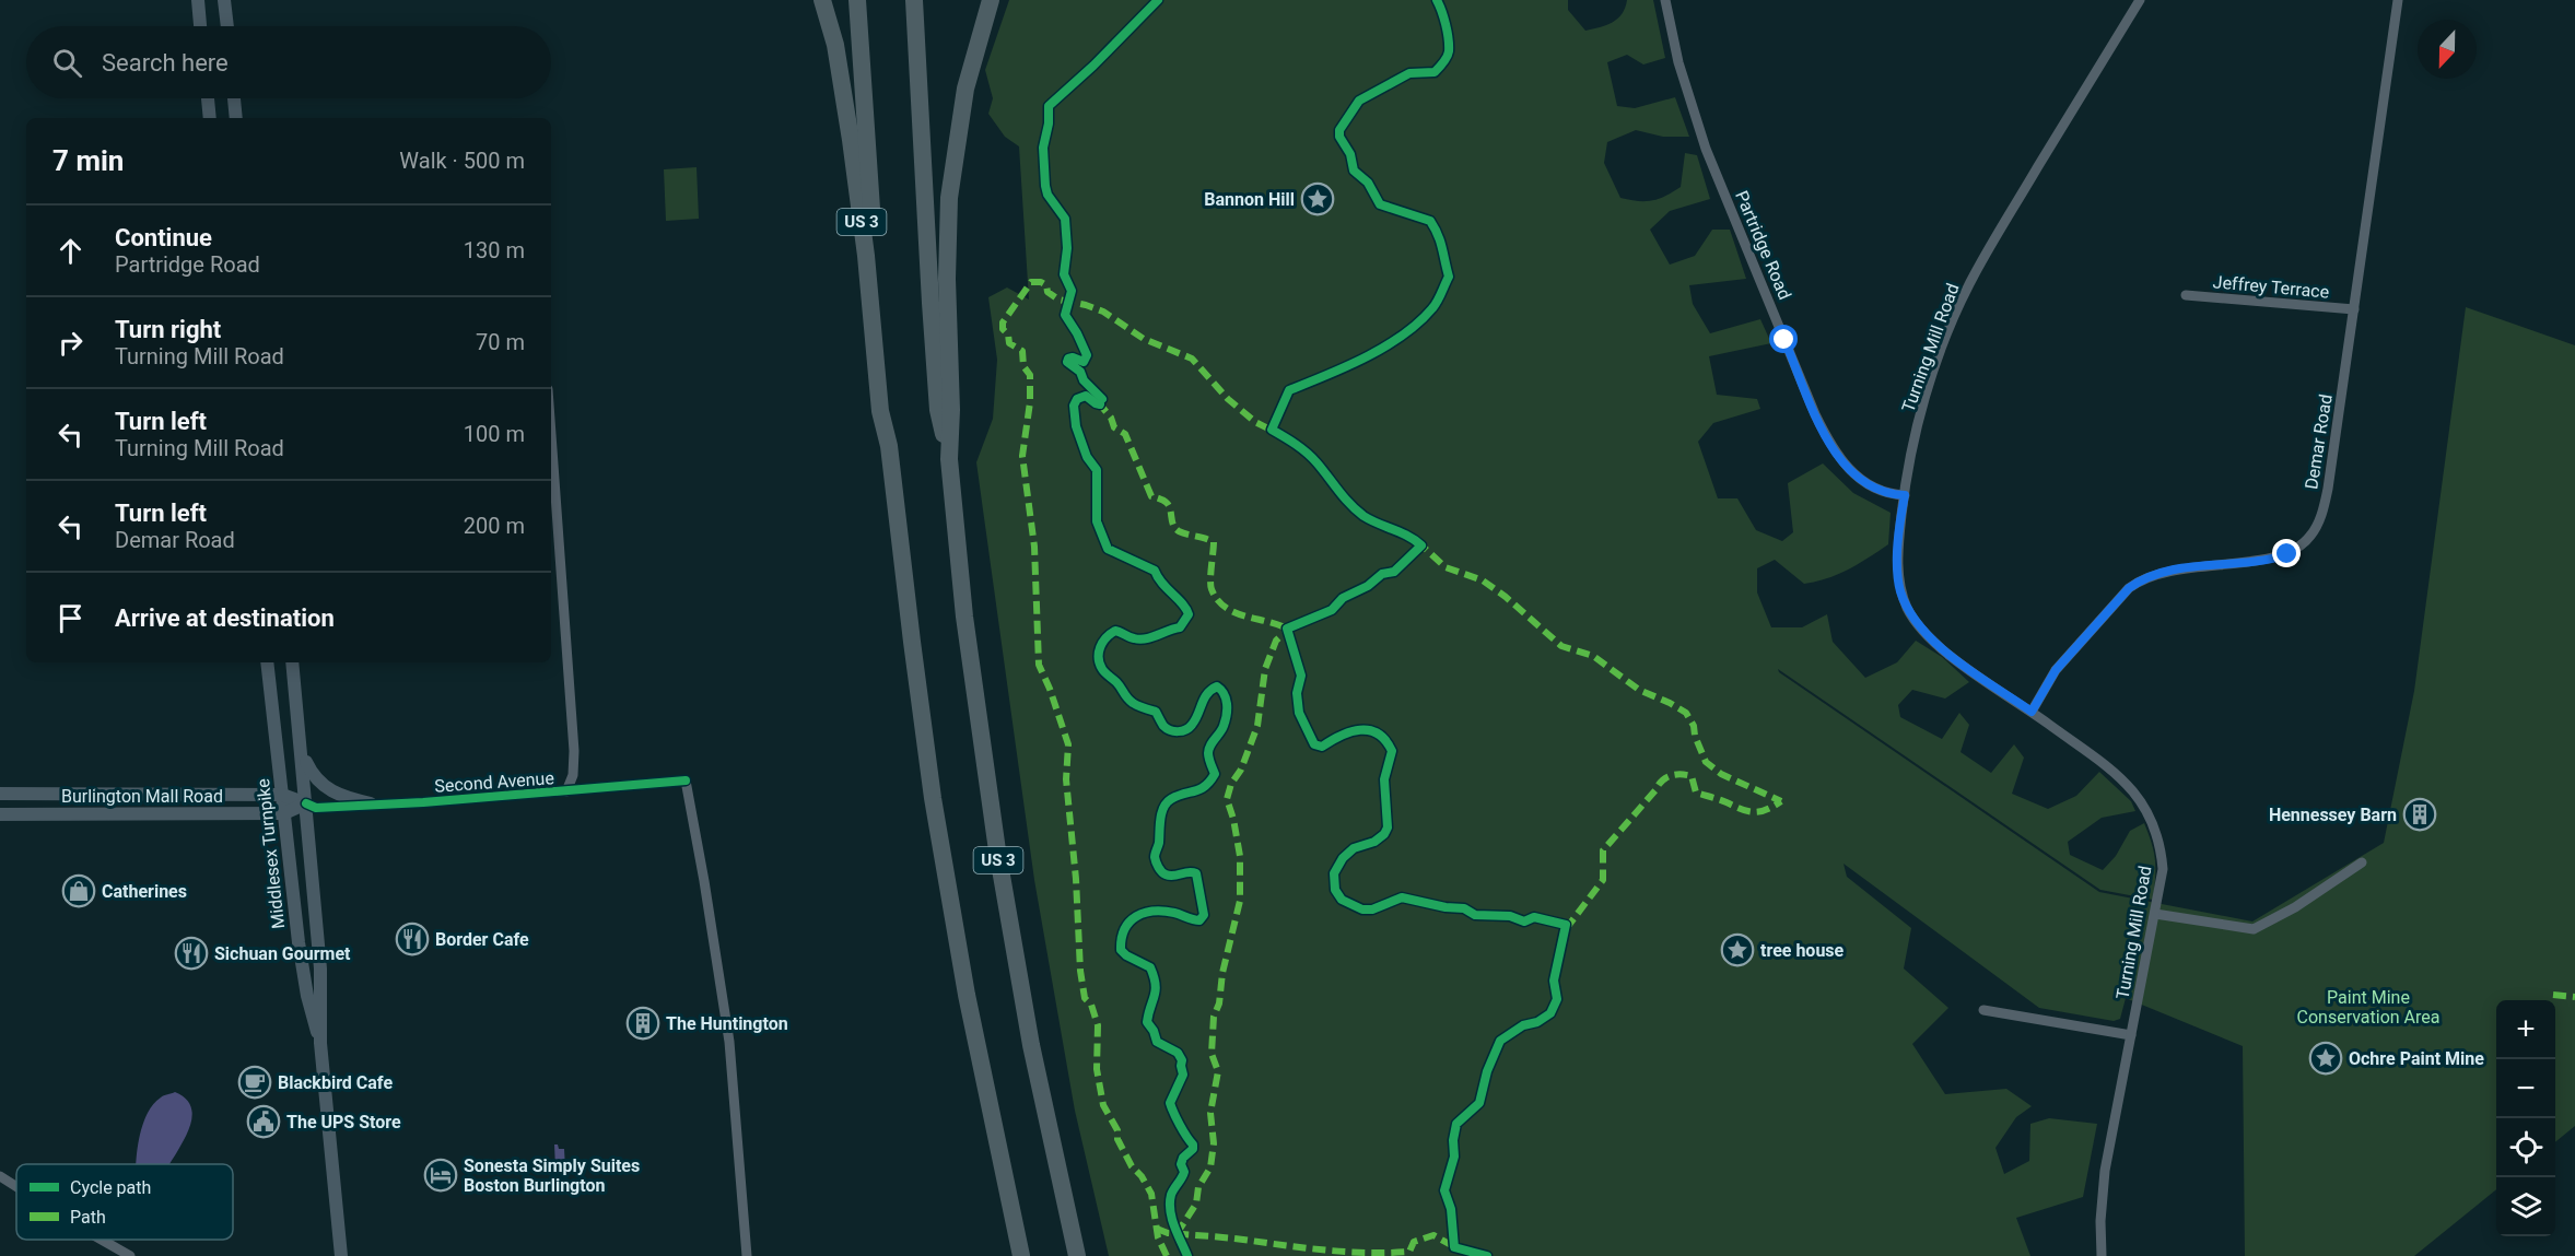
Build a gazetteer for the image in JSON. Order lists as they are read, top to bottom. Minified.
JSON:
{"streets":{"highway":["US 3"],"main road":["Burlington Mall Road","Middlesex Turnpike"],"street":["Partridge Road","Jeffrey Terrace","Turning Mill Road","Demar Road","Second Avenue"]},"crossings":[["Partridge Road","Turning Mill Road"],["Jeffrey Terrace","Demar Road"],["Turning Mill Road","Demar Road"],["Second Avenue","Burlington Mall Road"],["Second Avenue","Middlesex Turnpike"],["Burlington Mall Road","Middlesex Turnpike"]],"parks":["Paint Mine Conservation Area"],"places":{"place":["Bannon Hill","tree house","Ochre Paint Mine"],"building":["Hennessey Barn","The Huntington"],"shop":["Catherines"],"restaurant":["Border Cafe","Sichuan Gourmet"],"cafe":["Blackbird Cafe"],"public building":["The UPS Store"],"hotel":["Sonesta Simply Suites Boston Burlington"]},"legend":["Cycle path","Path"],"north":"bottom","page":{"search":"Search here","heading":["7 min","Walk · 500 m"],"list":[["Continue","Partridge Road","130 m"],["Turn right","Turning Mill Road","70 m"],["Turn left","Turning Mill Road","100 m"],["Turn left","Demar Road","200 m"],"Arrive at destination"],"map_buttons":["+","−"]}}
